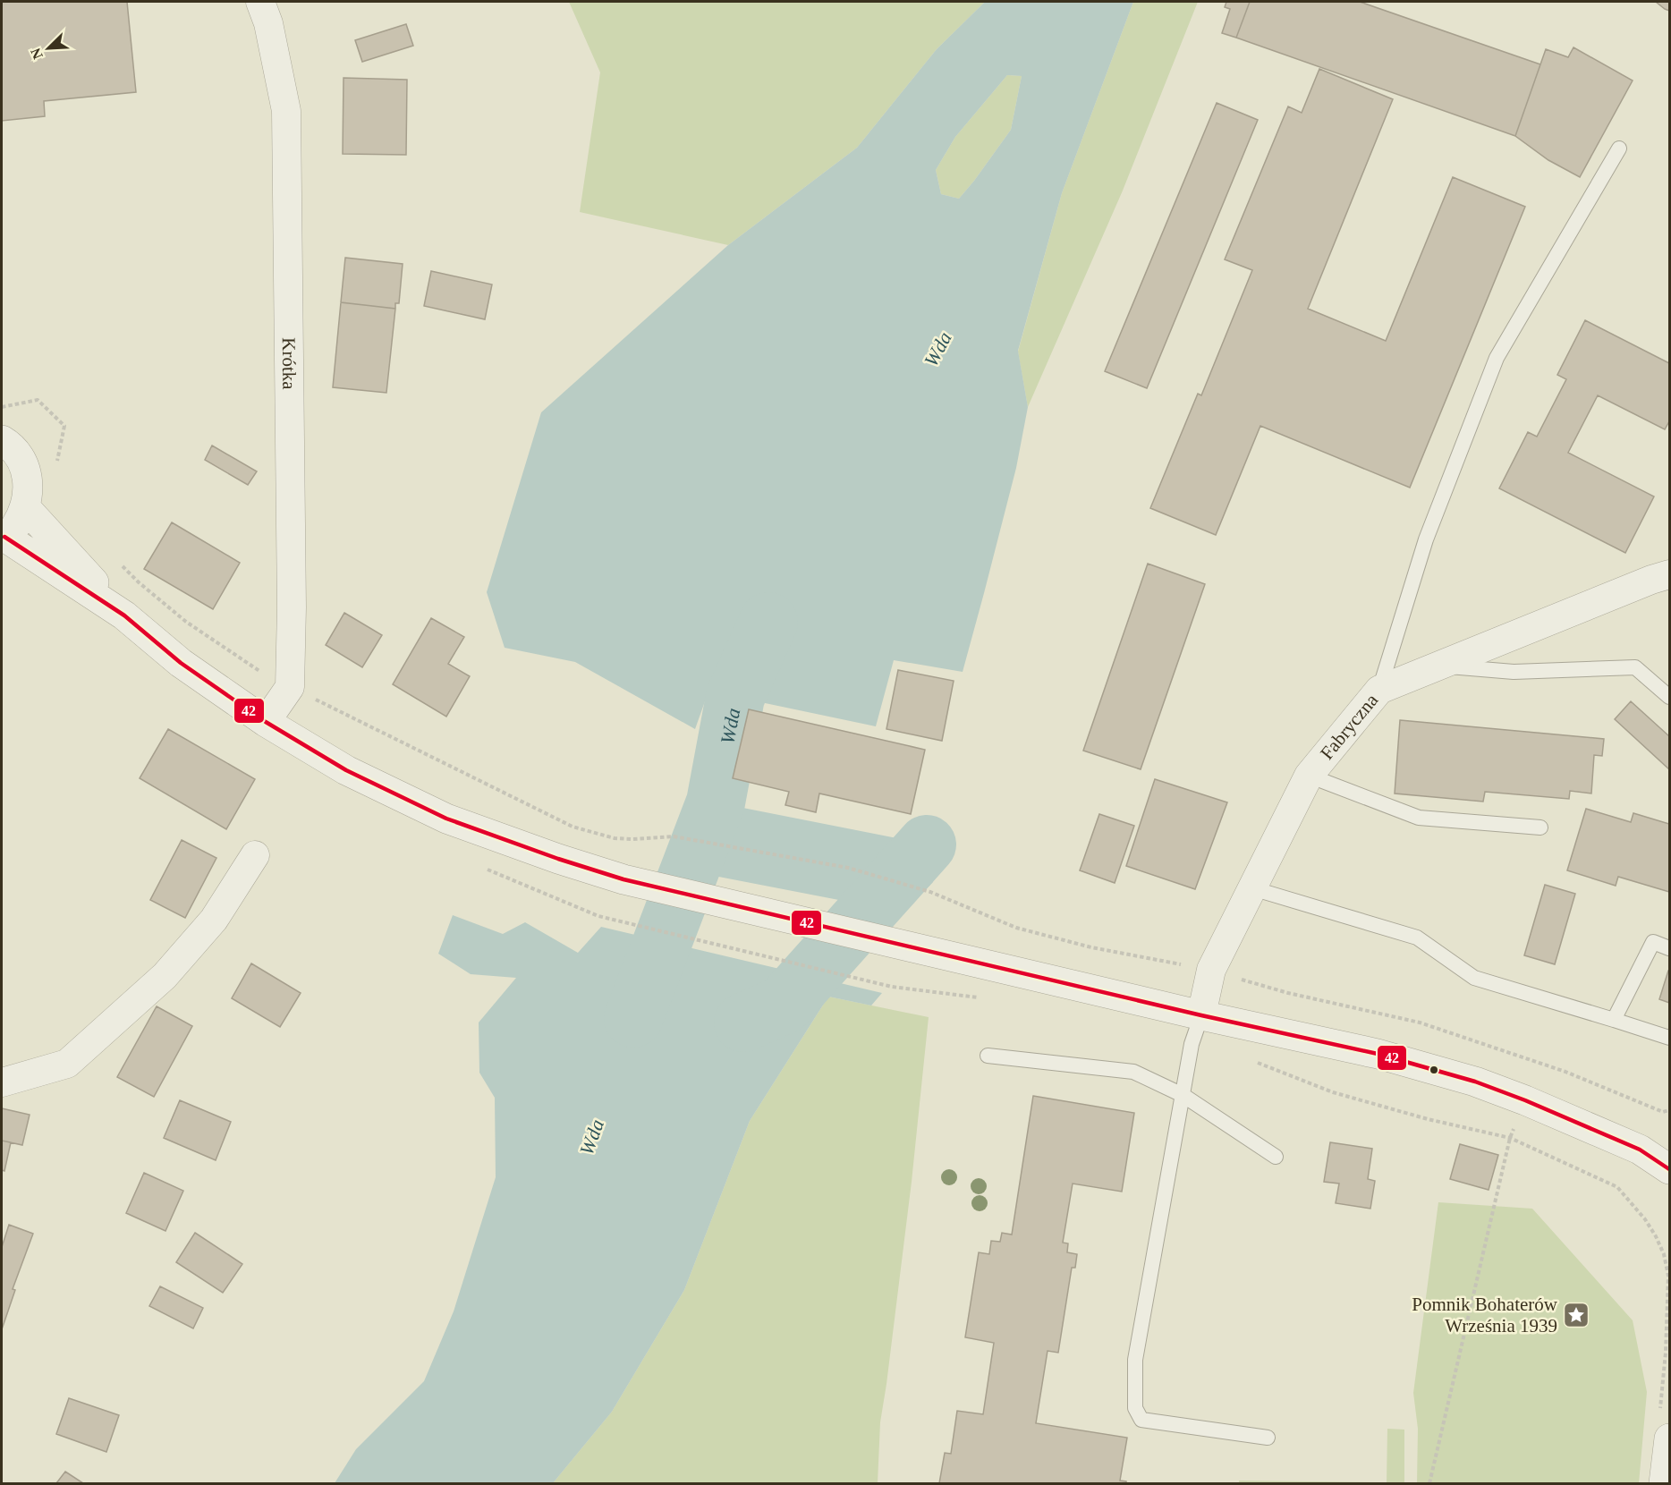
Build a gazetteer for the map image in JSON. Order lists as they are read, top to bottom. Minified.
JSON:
{"streets":{"street":["Krótka","Fabryczna"]},"water":["Wda"],"places":{"place":["Pomnik Bohaterów Września 1939"]},"lines":["transit line 42"],"north":"bottom left"}
